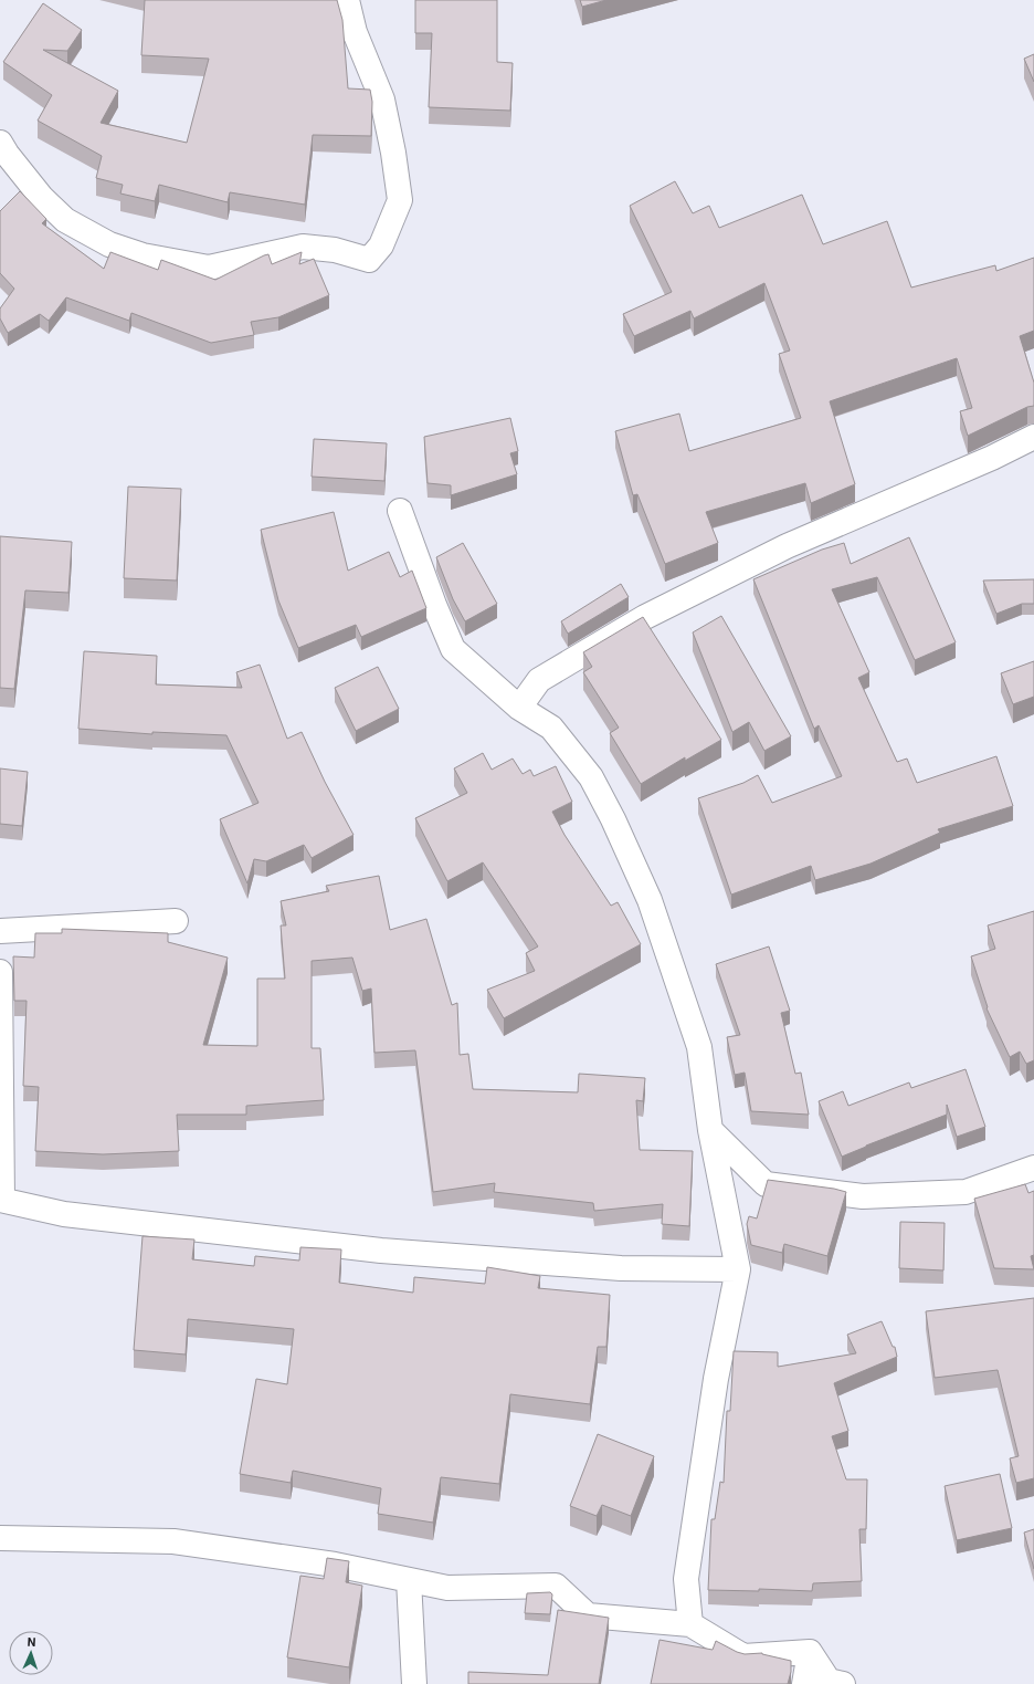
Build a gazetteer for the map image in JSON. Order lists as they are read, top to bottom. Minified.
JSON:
{"north":"top"}
